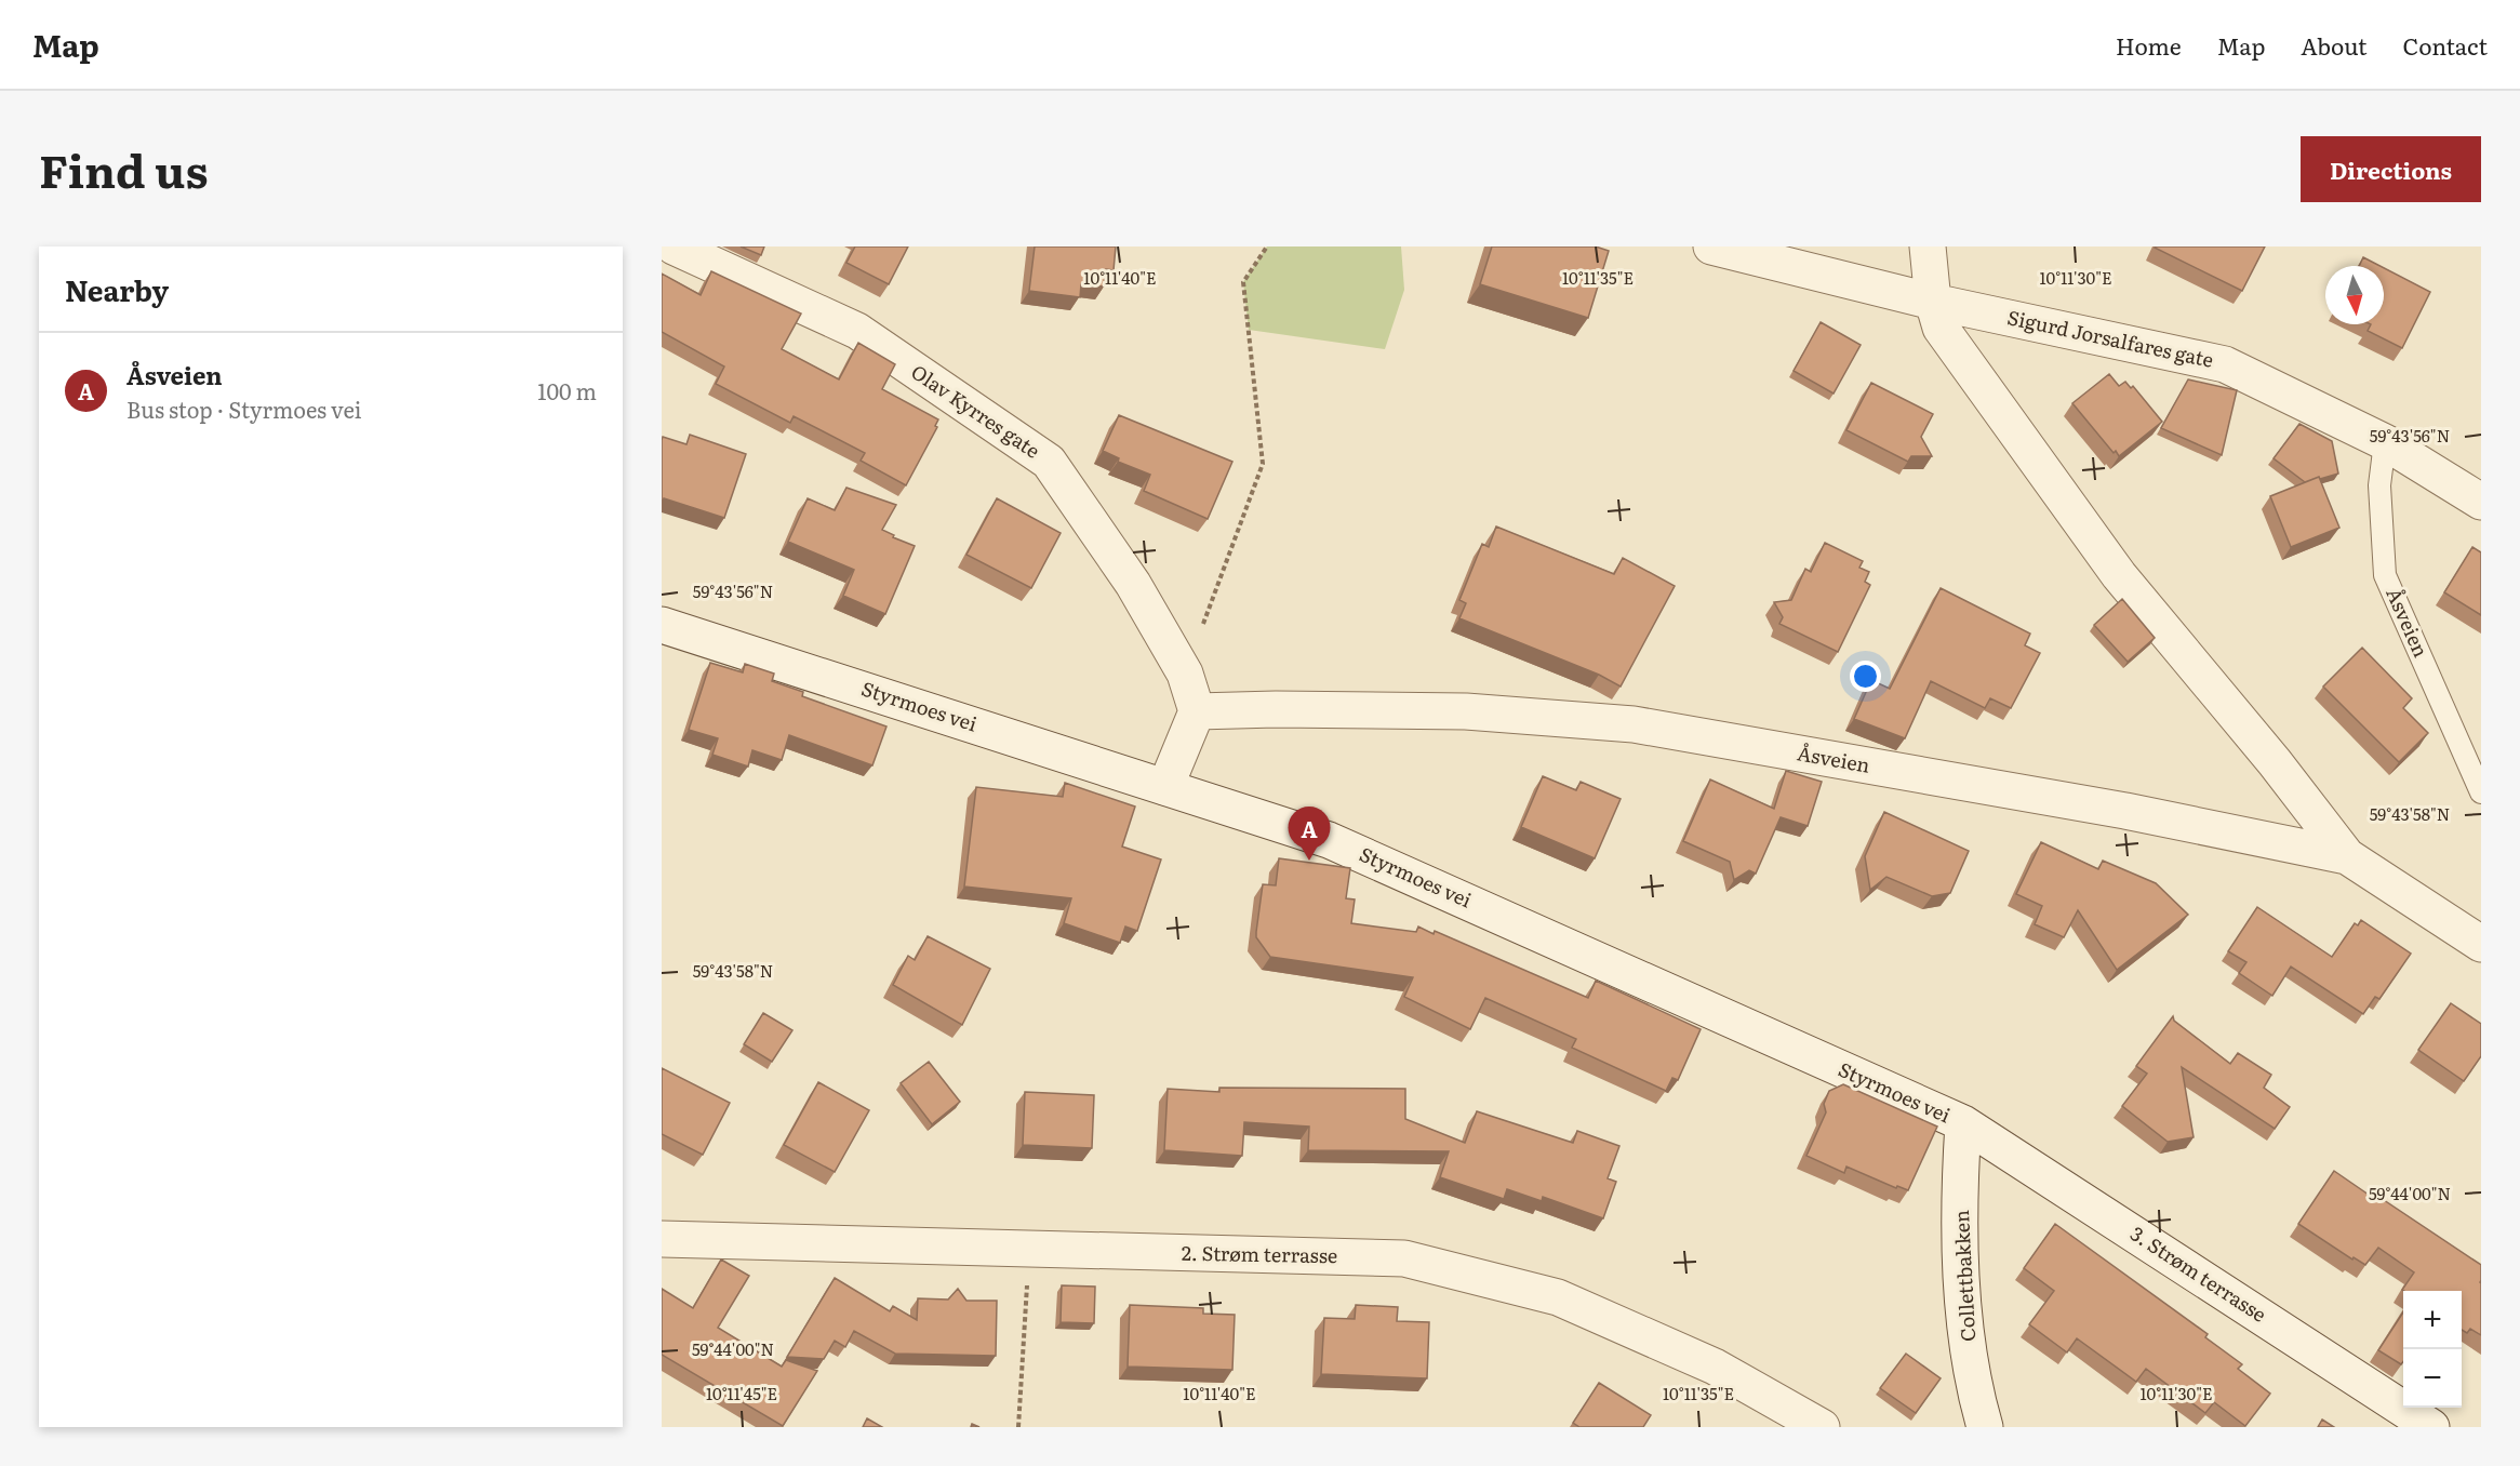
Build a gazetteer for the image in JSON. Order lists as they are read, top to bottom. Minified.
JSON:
{"streets":{"street":["Sigurd Jorsalfares gate","Olav Kyrres gate","Åsveien","Styrmoes vei","2. Strøm terrasse","3. Strøm terrasse","Collettbakken"]},"crossings":[["Sigurd Jorsalfares gate","Åsveien"],["Olav Kyrres gate","Åsveien"],["Styrmoes vei","3. Strøm terrasse"],["Styrmoes vei","Collettbakken"],["3. Strøm terrasse","Collettbakken"]],"north":"bottom","page":{"header":"Map","nav":["Home","Map","About","Contact"],"title":"Find us","buttons":"Directions","heading":"Nearby","list":[{"mark":"A","name":"Åsveien","note":"Bus stop · Styrmoes vei","value":"100 m"}],"pins":"A","map_buttons":["+","−"]},"coordinates":["10°11'40\"E","10°11'35\"E","10°11'30\"E","59°43'56\"N","59°43'58\"N","59°44'00\"N","10°11'45\"E"]}
